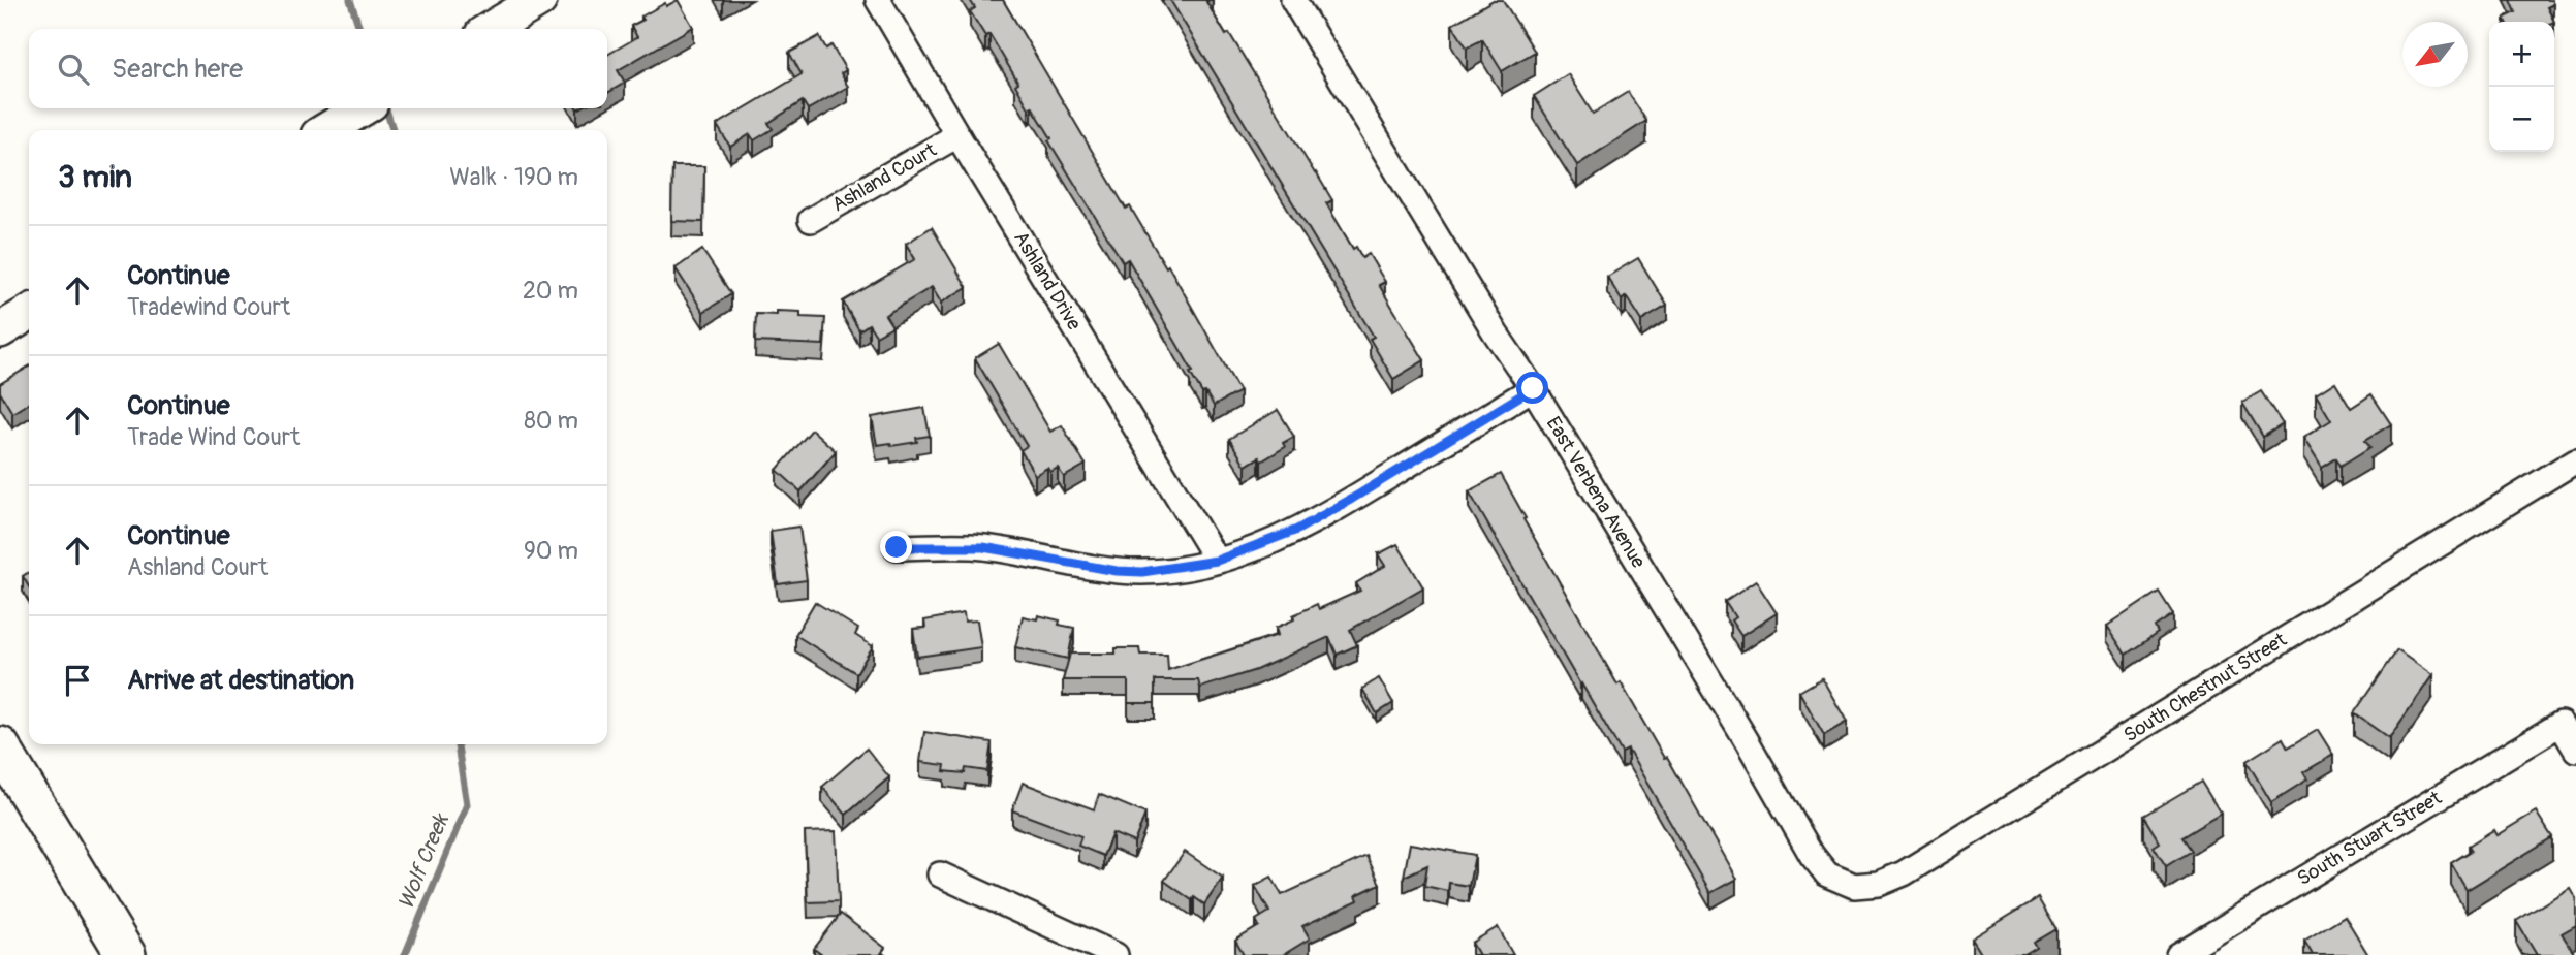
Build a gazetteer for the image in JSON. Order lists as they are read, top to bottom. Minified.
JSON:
{"streets":{"street":["Ashland Court","Ashland Drive","East Verbena Avenue","South Chestnut Street","South Stuart Street"]},"crossings":[["Ashland Court","Ashland Drive"],["East Verbena Avenue","South Chestnut Street"]],"water":["Wolf Creek"],"north":"bottom left","page":{"map_buttons":["+","−"],"search":"Search here","heading":["3 min","Walk · 190 m"],"list":[["Continue","Tradewind Court","20 m"],["Continue","Trade Wind Court","80 m"],["Continue","Ashland Court","90 m"],"Arrive at destination"]}}
